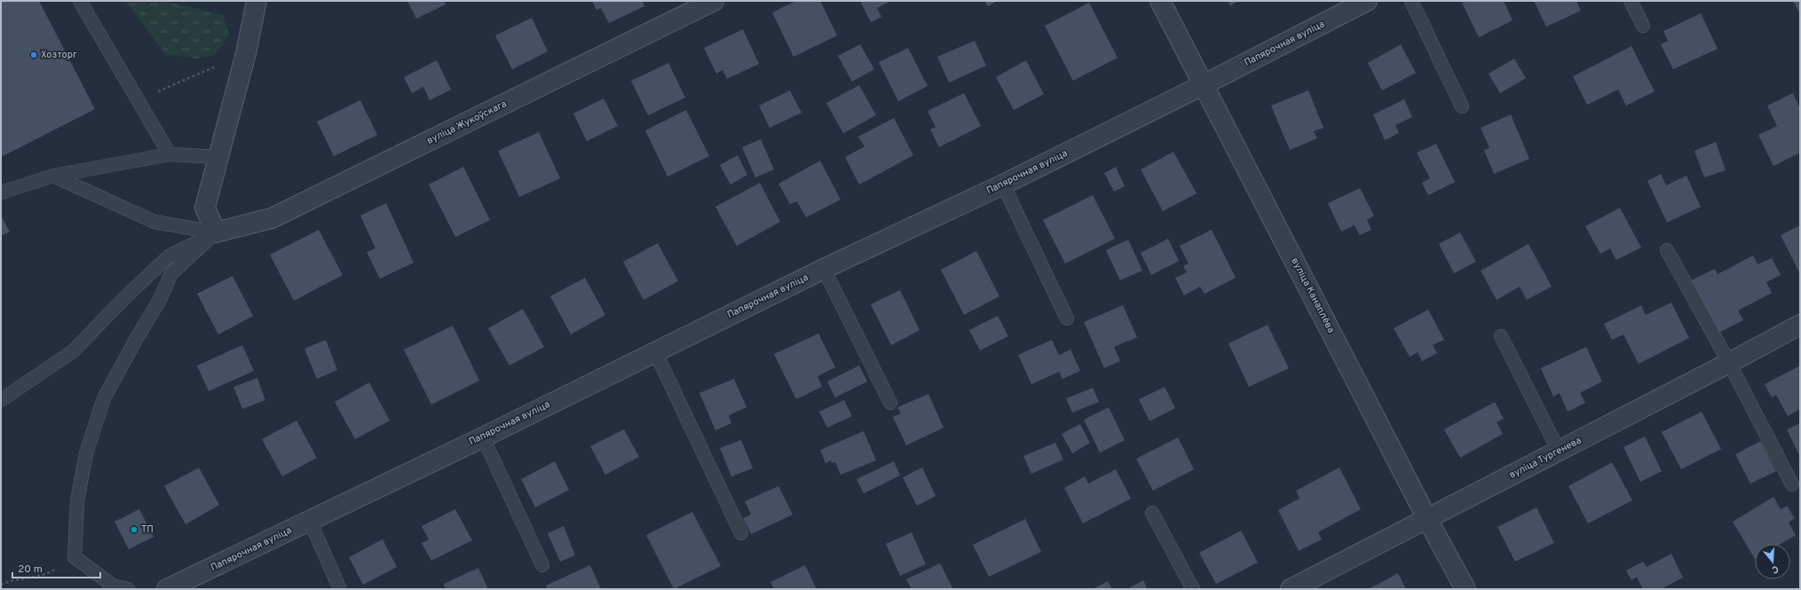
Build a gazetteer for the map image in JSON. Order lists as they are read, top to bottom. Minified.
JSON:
{"streets":{"street":["Папярочная вуліца","вуліца Жукоўскага","вуліца Канаплёва","вуліца Тургенева"]},"crossings":[["Папярочная вуліца","вуліца Канаплёва"],["вуліца Канаплёва","вуліца Тургенева"]],"places":["Хозторг","ТП"],"scale_bar":"20 m","north":"bottom"}
